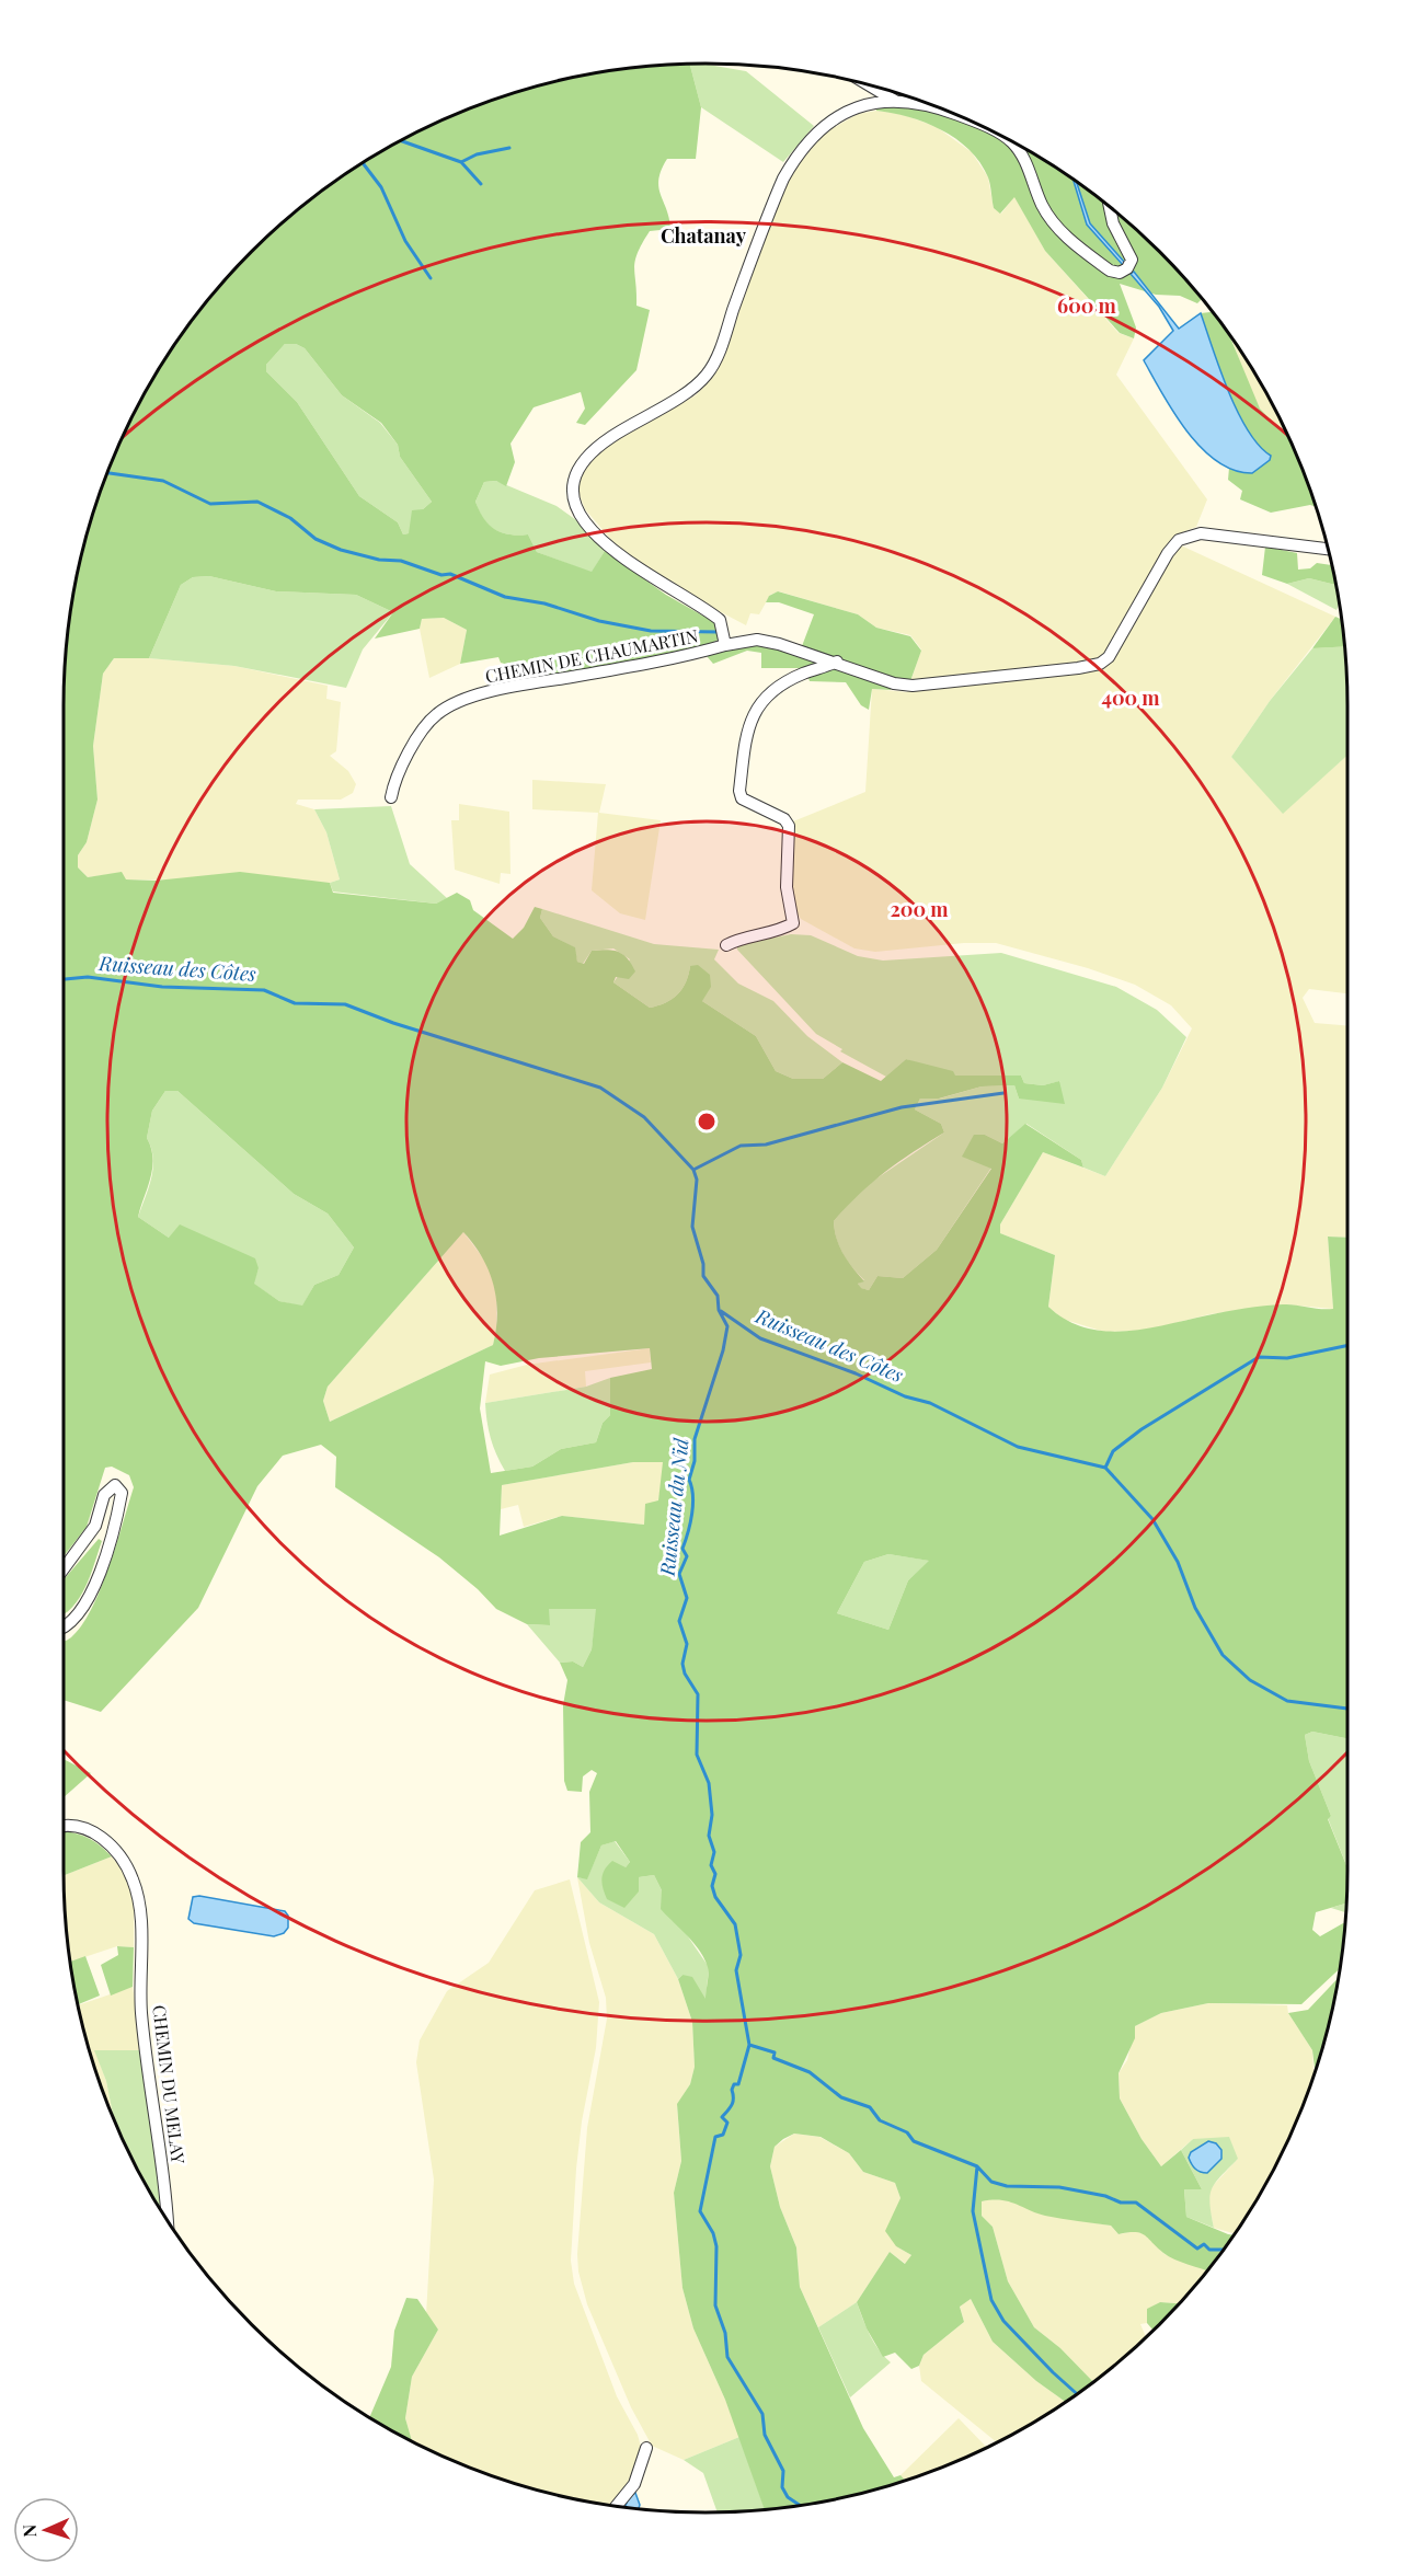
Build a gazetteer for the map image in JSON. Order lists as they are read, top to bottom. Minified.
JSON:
{"streets":{"street":["CHEMIN DE CHAUMARTIN","CHEMIN DU MELAY"]},"districts":["Chatanay"],"water":["Ruisseau des Côtes","Ruisseau du Nid"],"north":"left","rings":["600 m","400 m","200 m"]}
